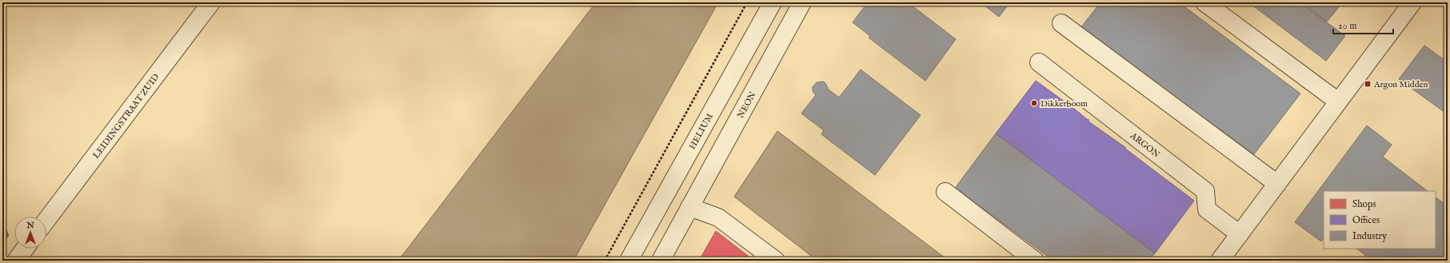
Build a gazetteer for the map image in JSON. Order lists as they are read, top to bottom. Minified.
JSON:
{"streets":{"street":["NEON","LEIDINGSTRAAT ZUID","HELIUM","ARGON"]},"places":{"transit":["Argon Midden"],"other":["Dikkerboom"]},"legend":["Shops","Offices","Industry"],"scale_bar":"20 m","north":"top"}
